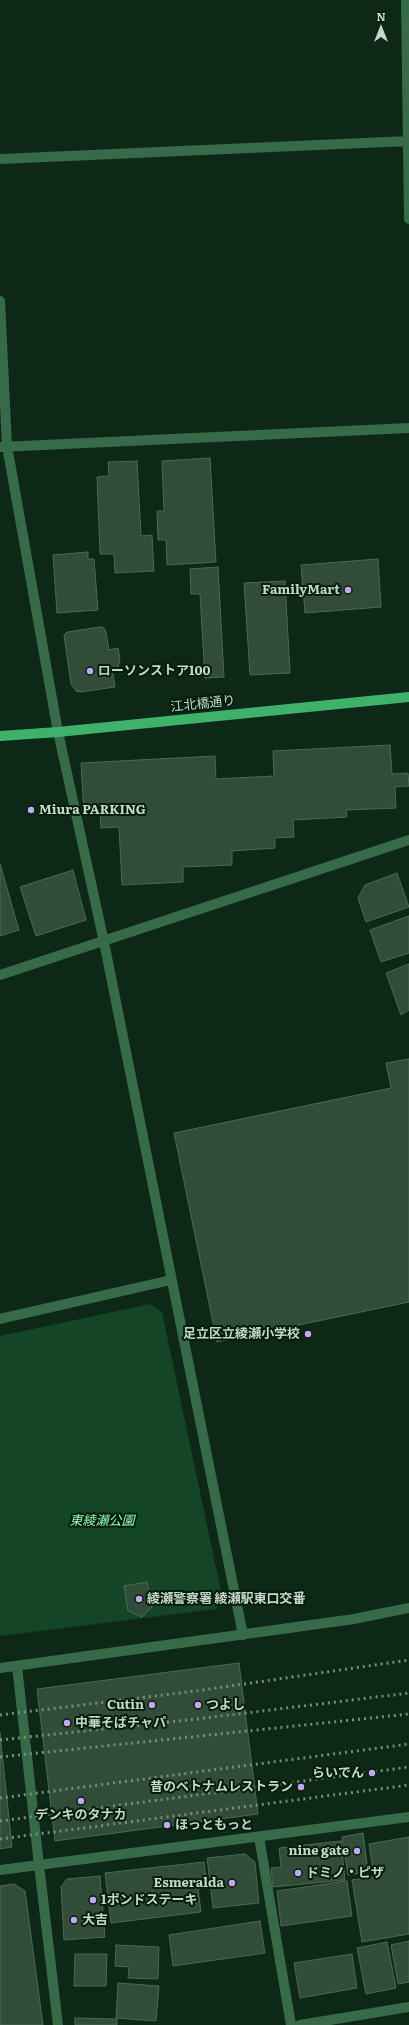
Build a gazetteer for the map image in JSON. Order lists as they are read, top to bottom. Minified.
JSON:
{"streets":{"main road":["江北橋通り"]},"parks":["東綾瀬公園"],"places":["FamilyMart","ローソンストア100","Miura PARKING","足立区立綾瀬小学校","綾瀬警察署 綾瀬駅東口交番","Cutin","つよし","中華そばチャパ","らいでん","昔のベトナムレストラン","デンキのタナカ","ほっともっと","nine gate","ドミノ・ピザ","Esmeralda","1ポンドステーキ","大吉"],"north":"top"}
